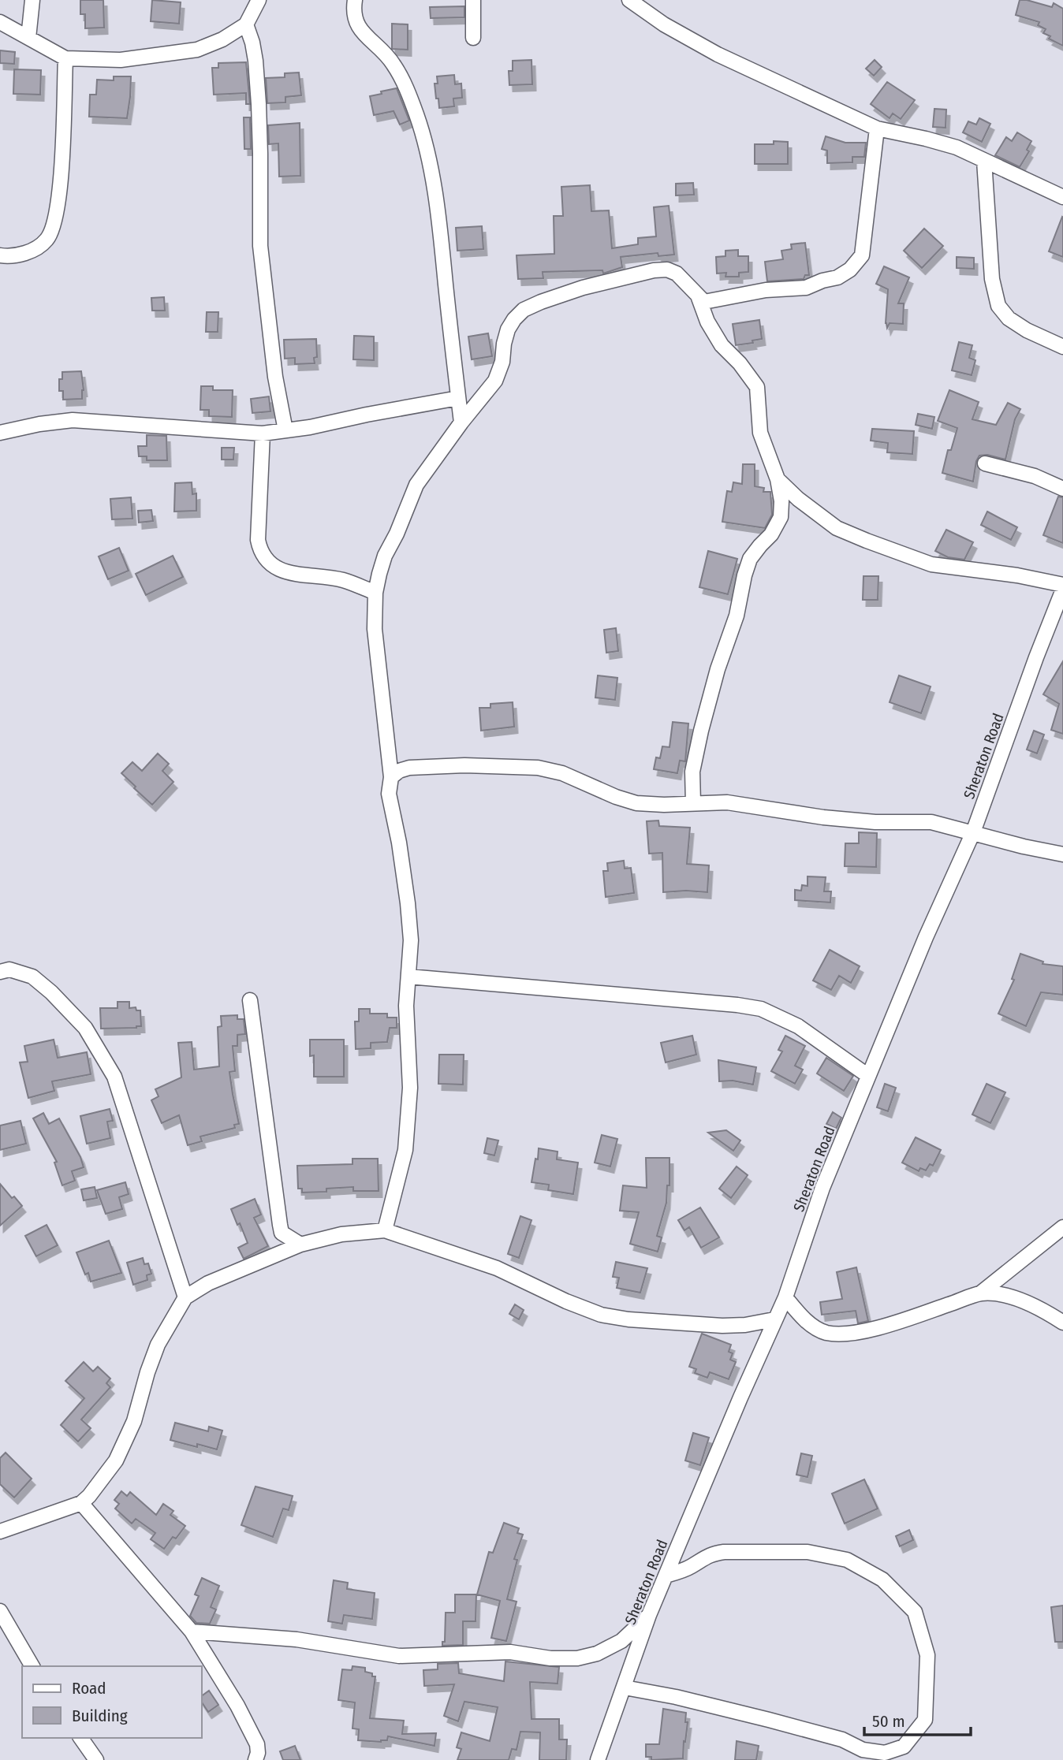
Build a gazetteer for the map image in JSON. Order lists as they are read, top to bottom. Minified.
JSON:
{"streets":{"street":["Sheraton Road"]},"legend":["Road","Building"],"scale_bar":"50 m"}
